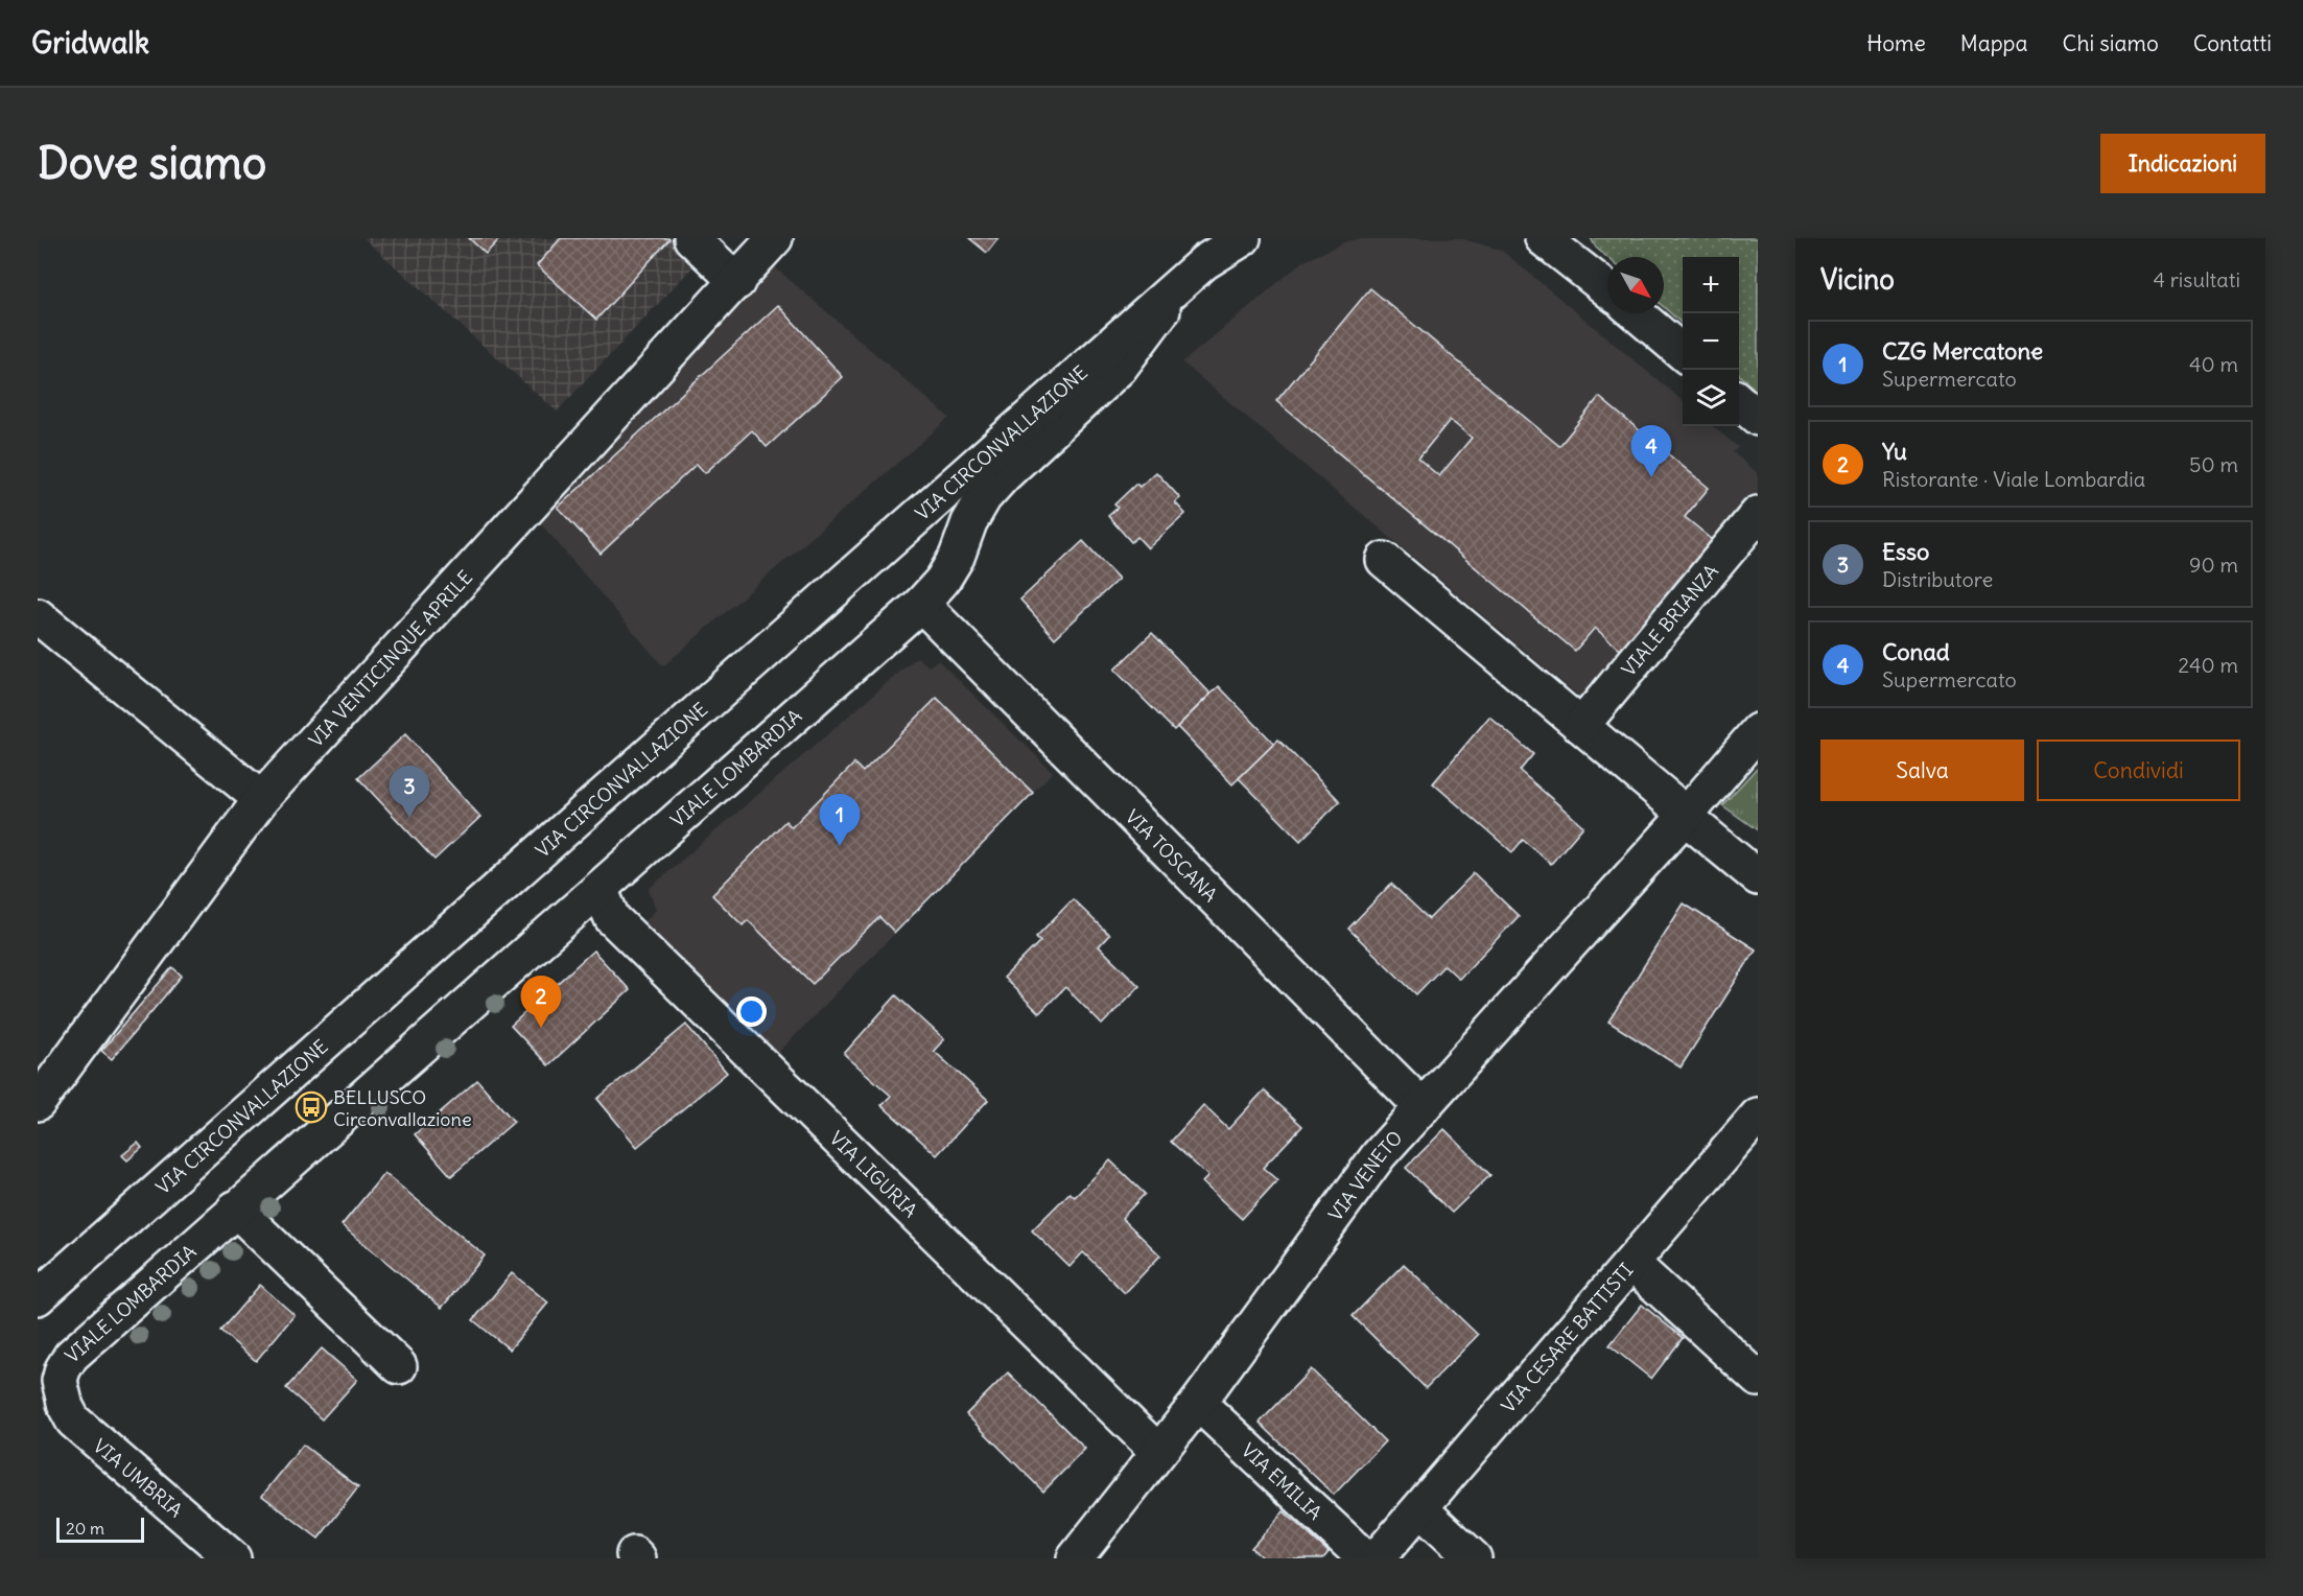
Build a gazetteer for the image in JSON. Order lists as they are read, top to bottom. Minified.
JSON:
{"streets":{"street":["VIA CIRCONVALLAZIONE","VIALE BRIANZA","VIA VENTICINQUE APRILE","VIALE LOMBARDIA","VIA TOSCANA","VIA LIGURIA","VIA VENETO","VIA CESARE BATTISTI","VIA UMBRIA","VIA EMILIA"]},"crossings":[["VIA CIRCONVALLAZIONE","VIALE LOMBARDIA"],["VIALE LOMBARDIA","VIA TOSCANA"],["VIALE LOMBARDIA","VIA LIGURIA"],["VIALE LOMBARDIA","VIA UMBRIA"],["VIA TOSCANA","VIA VENETO"],["VIA LIGURIA","VIA VENETO"],["VIA VENETO","VIA EMILIA"]],"places":{"bus stop":["BELLUSCO Circonvallazione"]},"scale_bar":"20 m","north":"bottom right","page":{"header":"Gridwalk","nav":["Home","Mappa","Chi siamo","Contatti"],"buttons":["Indicazioni",["Salva","Condividi"]],"title":"Dove siamo","heading":["Vicino","4 risultati"],"map_buttons":["+","−"],"list":[{"mark":"1","name":"CZG Mercatone","note":"Supermercato","value":"40 m"},{"mark":"2","name":"Yu","note":"Ristorante · Viale Lombardia","value":"50 m"},{"mark":"3","name":"Esso","note":"Distributore","value":"90 m"},{"mark":"4","name":"Conad","note":"Supermercato","value":"240 m"}],"pins":["4","3","1","2"],"scale":"20 m"}}
